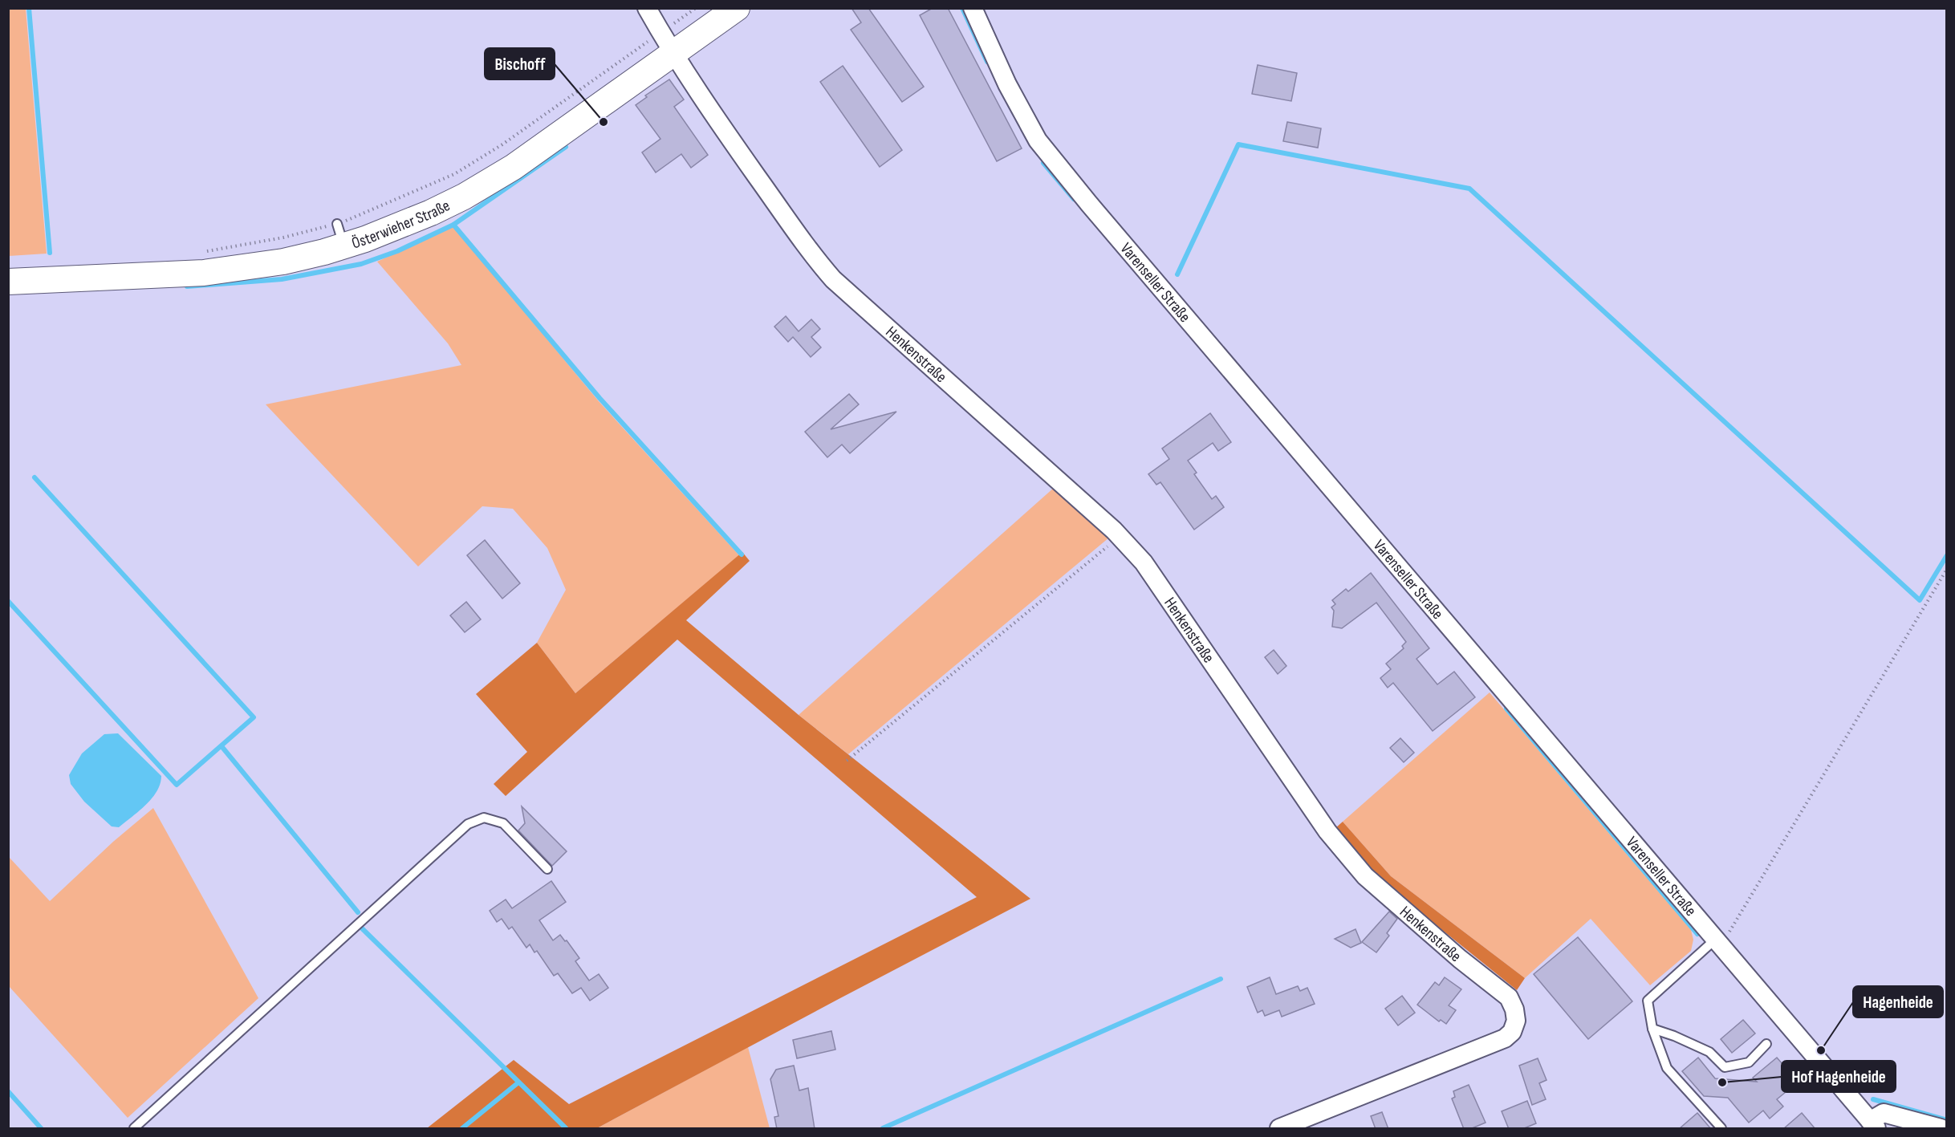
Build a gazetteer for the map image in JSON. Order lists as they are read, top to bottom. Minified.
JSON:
{"streets":{"street":["Österwieher Straße","Varenseller Straße","Henkenstraße"]},"crossings":[["Österwieher Straße","Henkenstraße"]],"places":["Bischoff","Hagenheide","Hof Hagenheide"]}
